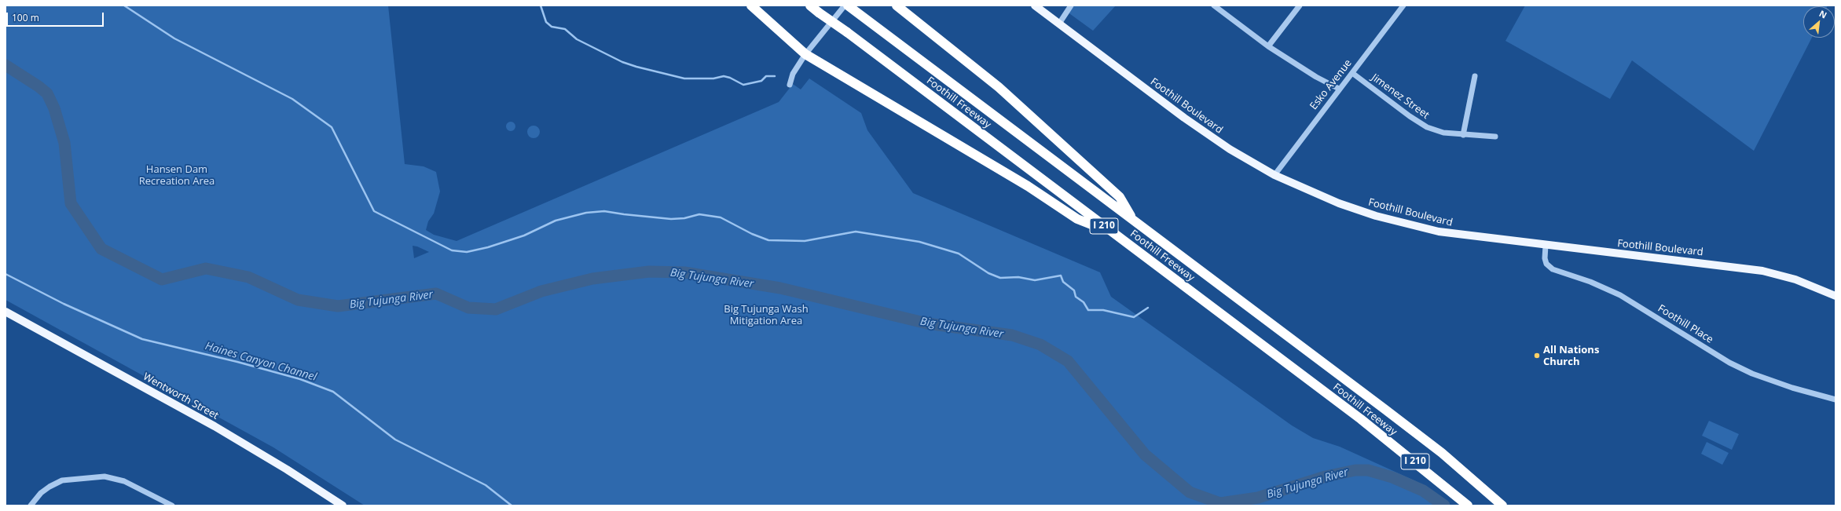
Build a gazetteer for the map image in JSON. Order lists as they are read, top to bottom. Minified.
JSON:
{"streets":{"highway":["Foothill Freeway","I 210"],"main road":["Foothill Boulevard","Wentworth Street"],"street":["Esko Avenue","Jimenez Street","Foothill Place"]},"crossings":[["Esko Avenue","Jimenez Street"],["Esko Avenue","Foothill Boulevard"],["Foothill Boulevard","Foothill Place"]],"water":["Big Tujunga River","Haines Canyon Channel"],"parks":["Hansen Dam Recreation Area","Big Tujunga Wash Mitigation Area"],"places":["All Nations Church"],"scale_bar":"100 m","north":"top right"}
